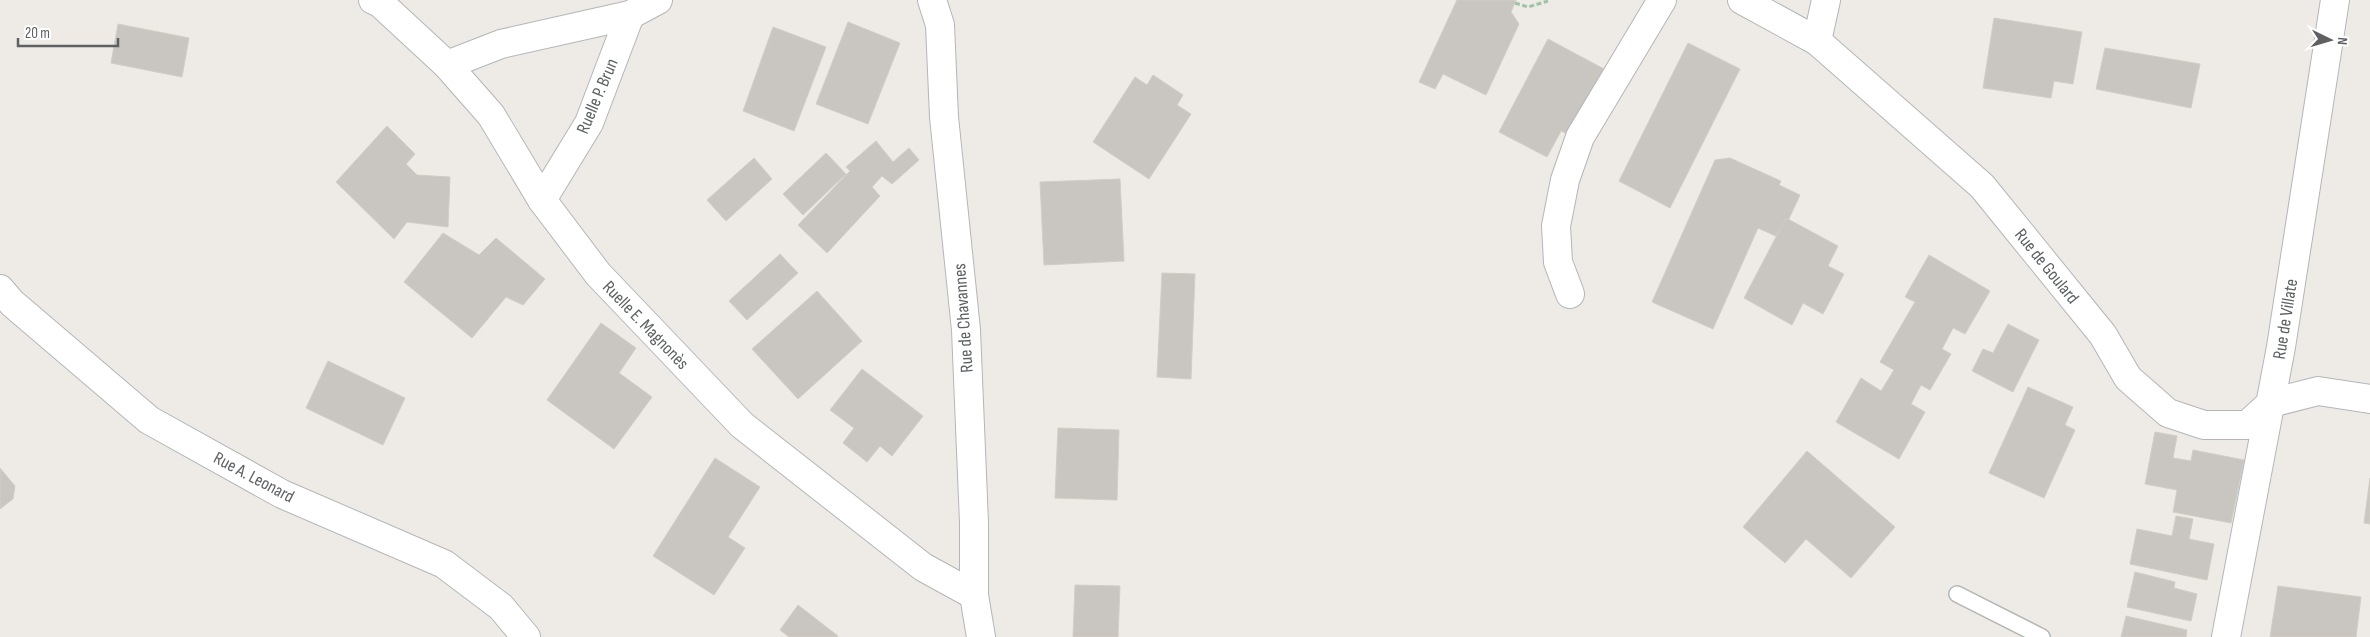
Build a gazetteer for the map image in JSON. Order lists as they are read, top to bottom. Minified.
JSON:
{"streets":{"street":["Ruelle P. Brun","Rue de Goulard","Rue de Chavannes","Rue de Villate","Ruelle E. Magnonès","Rue A. Leonard"]},"crossings":[["Ruelle P. Brun","Ruelle E. Magnonès"],["Rue de Goulard","Rue de Villate"],["Rue de Chavannes","Ruelle E. Magnonès"]],"scale_bar":"20 m","north":"right"}
